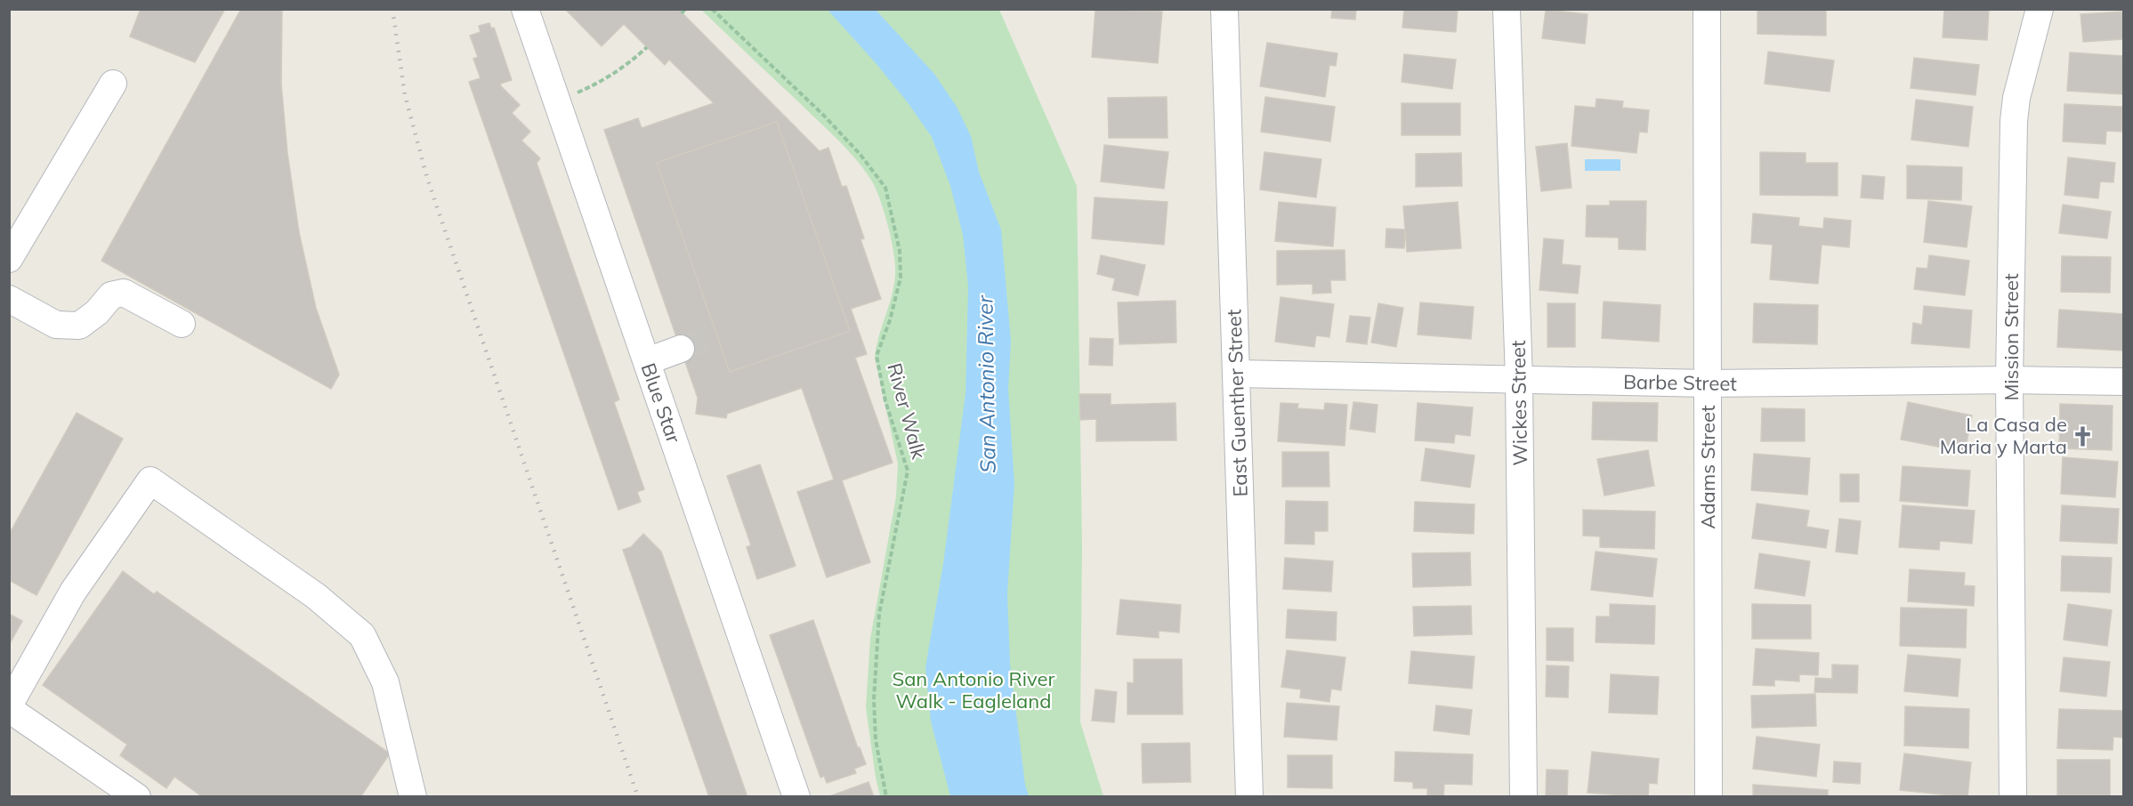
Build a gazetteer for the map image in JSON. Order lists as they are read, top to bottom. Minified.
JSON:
{"streets":{"street":["Mission Street","Barbe Street","Blue Star","East Guenther Street","Wickes Street","Adams Street"],"path":["River Walk"]},"crossings":[["Mission Street","Barbe Street"],["Barbe Street","East Guenther Street"],["Barbe Street","Wickes Street"],["Barbe Street","Adams Street"]],"water":["San Antonio River"],"parks":["San Antonio River Walk - Eagleland"],"places":{"church":["La Casa de Maria y Marta"]}}
